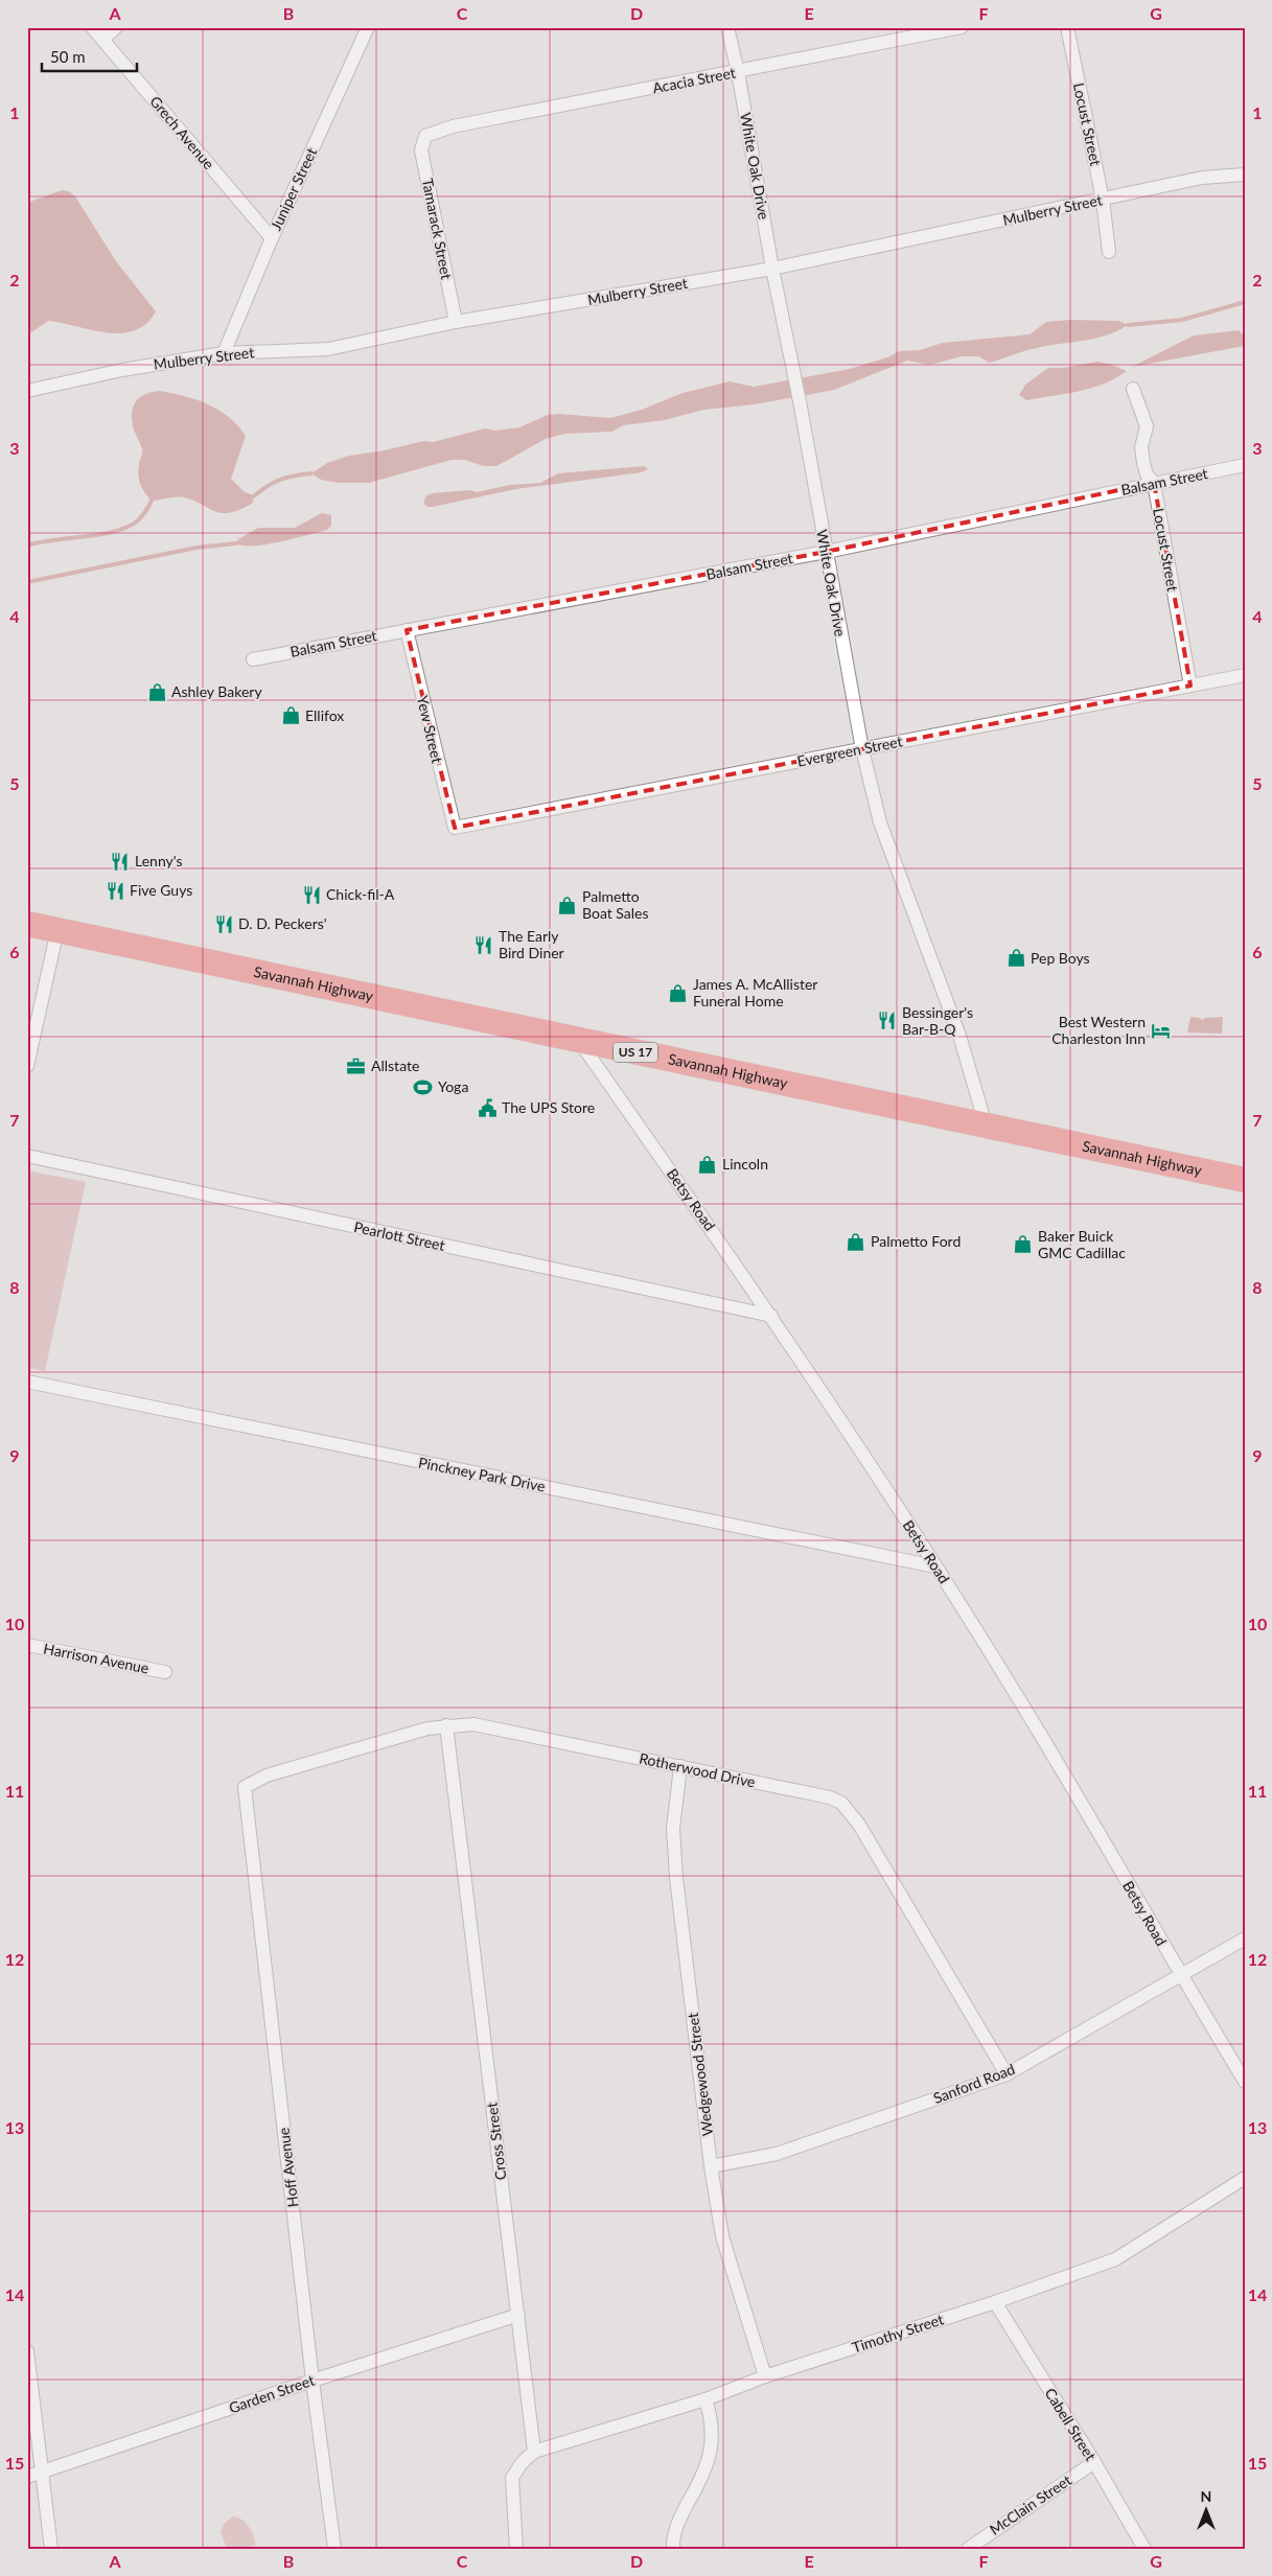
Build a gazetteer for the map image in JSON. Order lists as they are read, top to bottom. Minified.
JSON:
{"streets":{"highway":["Savannah Highway","US 17"],"street":["Acacia Street","Locust Street","Grech Avenue","White Oak Drive","Juniper Street","Mulberry Street","Tamarack Street","Balsam Street","Yew Street","Evergreen Street","Betsy Road","Pearlott Street","Pinckney Park Drive","Harrison Avenue","Rotherwood Drive","Wedgewood Street","Sanford Road","Cross Street","Hoff Avenue","Timothy Street","Garden Street","Cabell Street","McClain Street"]},"crossings":[["Acacia Street","White Oak Drive"],["Acacia Street","Tamarack Street"],["Locust Street","Mulberry Street"],["Locust Street","Balsam Street"],["Locust Street","Evergreen Street"],["Grech Avenue","Juniper Street"],["White Oak Drive","Mulberry Street"],["White Oak Drive","Balsam Street"],["White Oak Drive","Evergreen Street"],["White Oak Drive","Savannah Highway"],["Juniper Street","Mulberry Street"],["Mulberry Street","Tamarack Street"],["Balsam Street","Yew Street"],["Yew Street","Evergreen Street"],["Savannah Highway","Betsy Road"],["Betsy Road","Pearlott Street"],["Betsy Road","Pinckney Park Drive"],["Betsy Road","Sanford Road"],["Rotherwood Drive","Wedgewood Street"],["Rotherwood Drive","Sanford Road"],["Rotherwood Drive","Cross Street"],["Rotherwood Drive","Hoff Avenue"],["Wedgewood Street","Sanford Road"],["Wedgewood Street","Timothy Street"],["Cross Street","Timothy Street"],["Cross Street","Garden Street"],["Hoff Avenue","Garden Street"],["Timothy Street","Cabell Street"],["Cabell Street","McClain Street"]],"places":{"shop":["Ashley Bakery","Ellifox","Palmetto Boat Sales","Pep Boys","James A. McAllister Funeral Home","Lincoln","Palmetto Ford","Baker Buick GMC Cadillac"],"restaurant":["Lenny's","Five Guys","Chick-fil-A","D. D. Peckers'","The Early Bird Diner","Bessinger's Bar-B-Q"],"hotel":["Best Western Charleston Inn"],"office":["Allstate"],"sports":["Yoga"],"public building":["The UPS Store"]},"scale_bar":"50 m","north":"top","grid":{"columns":["A","B","C","D","E","F","G"],"rows":["1","2","3","4","5","6","7","8","9","10","11","12","13","14","15"]}}
